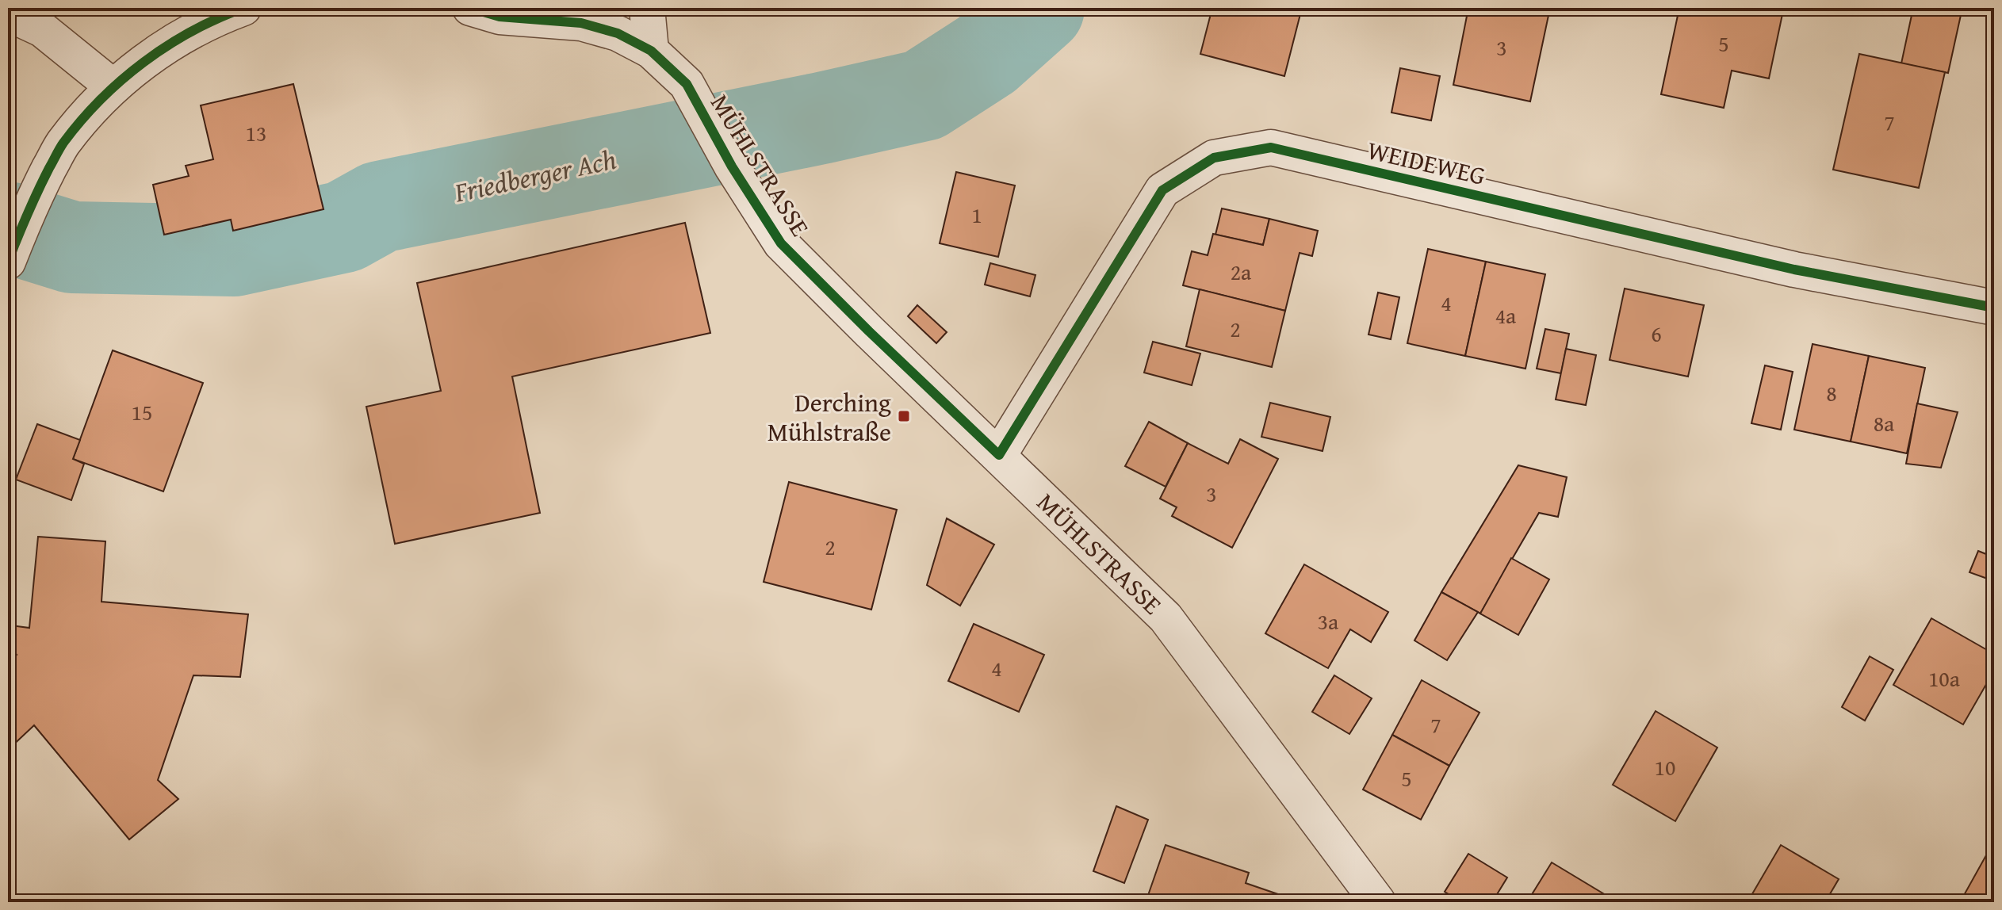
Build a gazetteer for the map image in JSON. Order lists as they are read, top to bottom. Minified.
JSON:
{"streets":{"street":["WEIDEWEG","MÜHLSTRASSE"]},"crossings":[["WEIDEWEG","MÜHLSTRASSE"]],"water":["Friedberger Ach"],"places":{"transit":["Derching Mühlstraße"]},"house_numbers":["5","3","7","13","1","2a","4","4a","2","6","8","15","8a","3","2","3a","4","10a","7","10","5"]}
